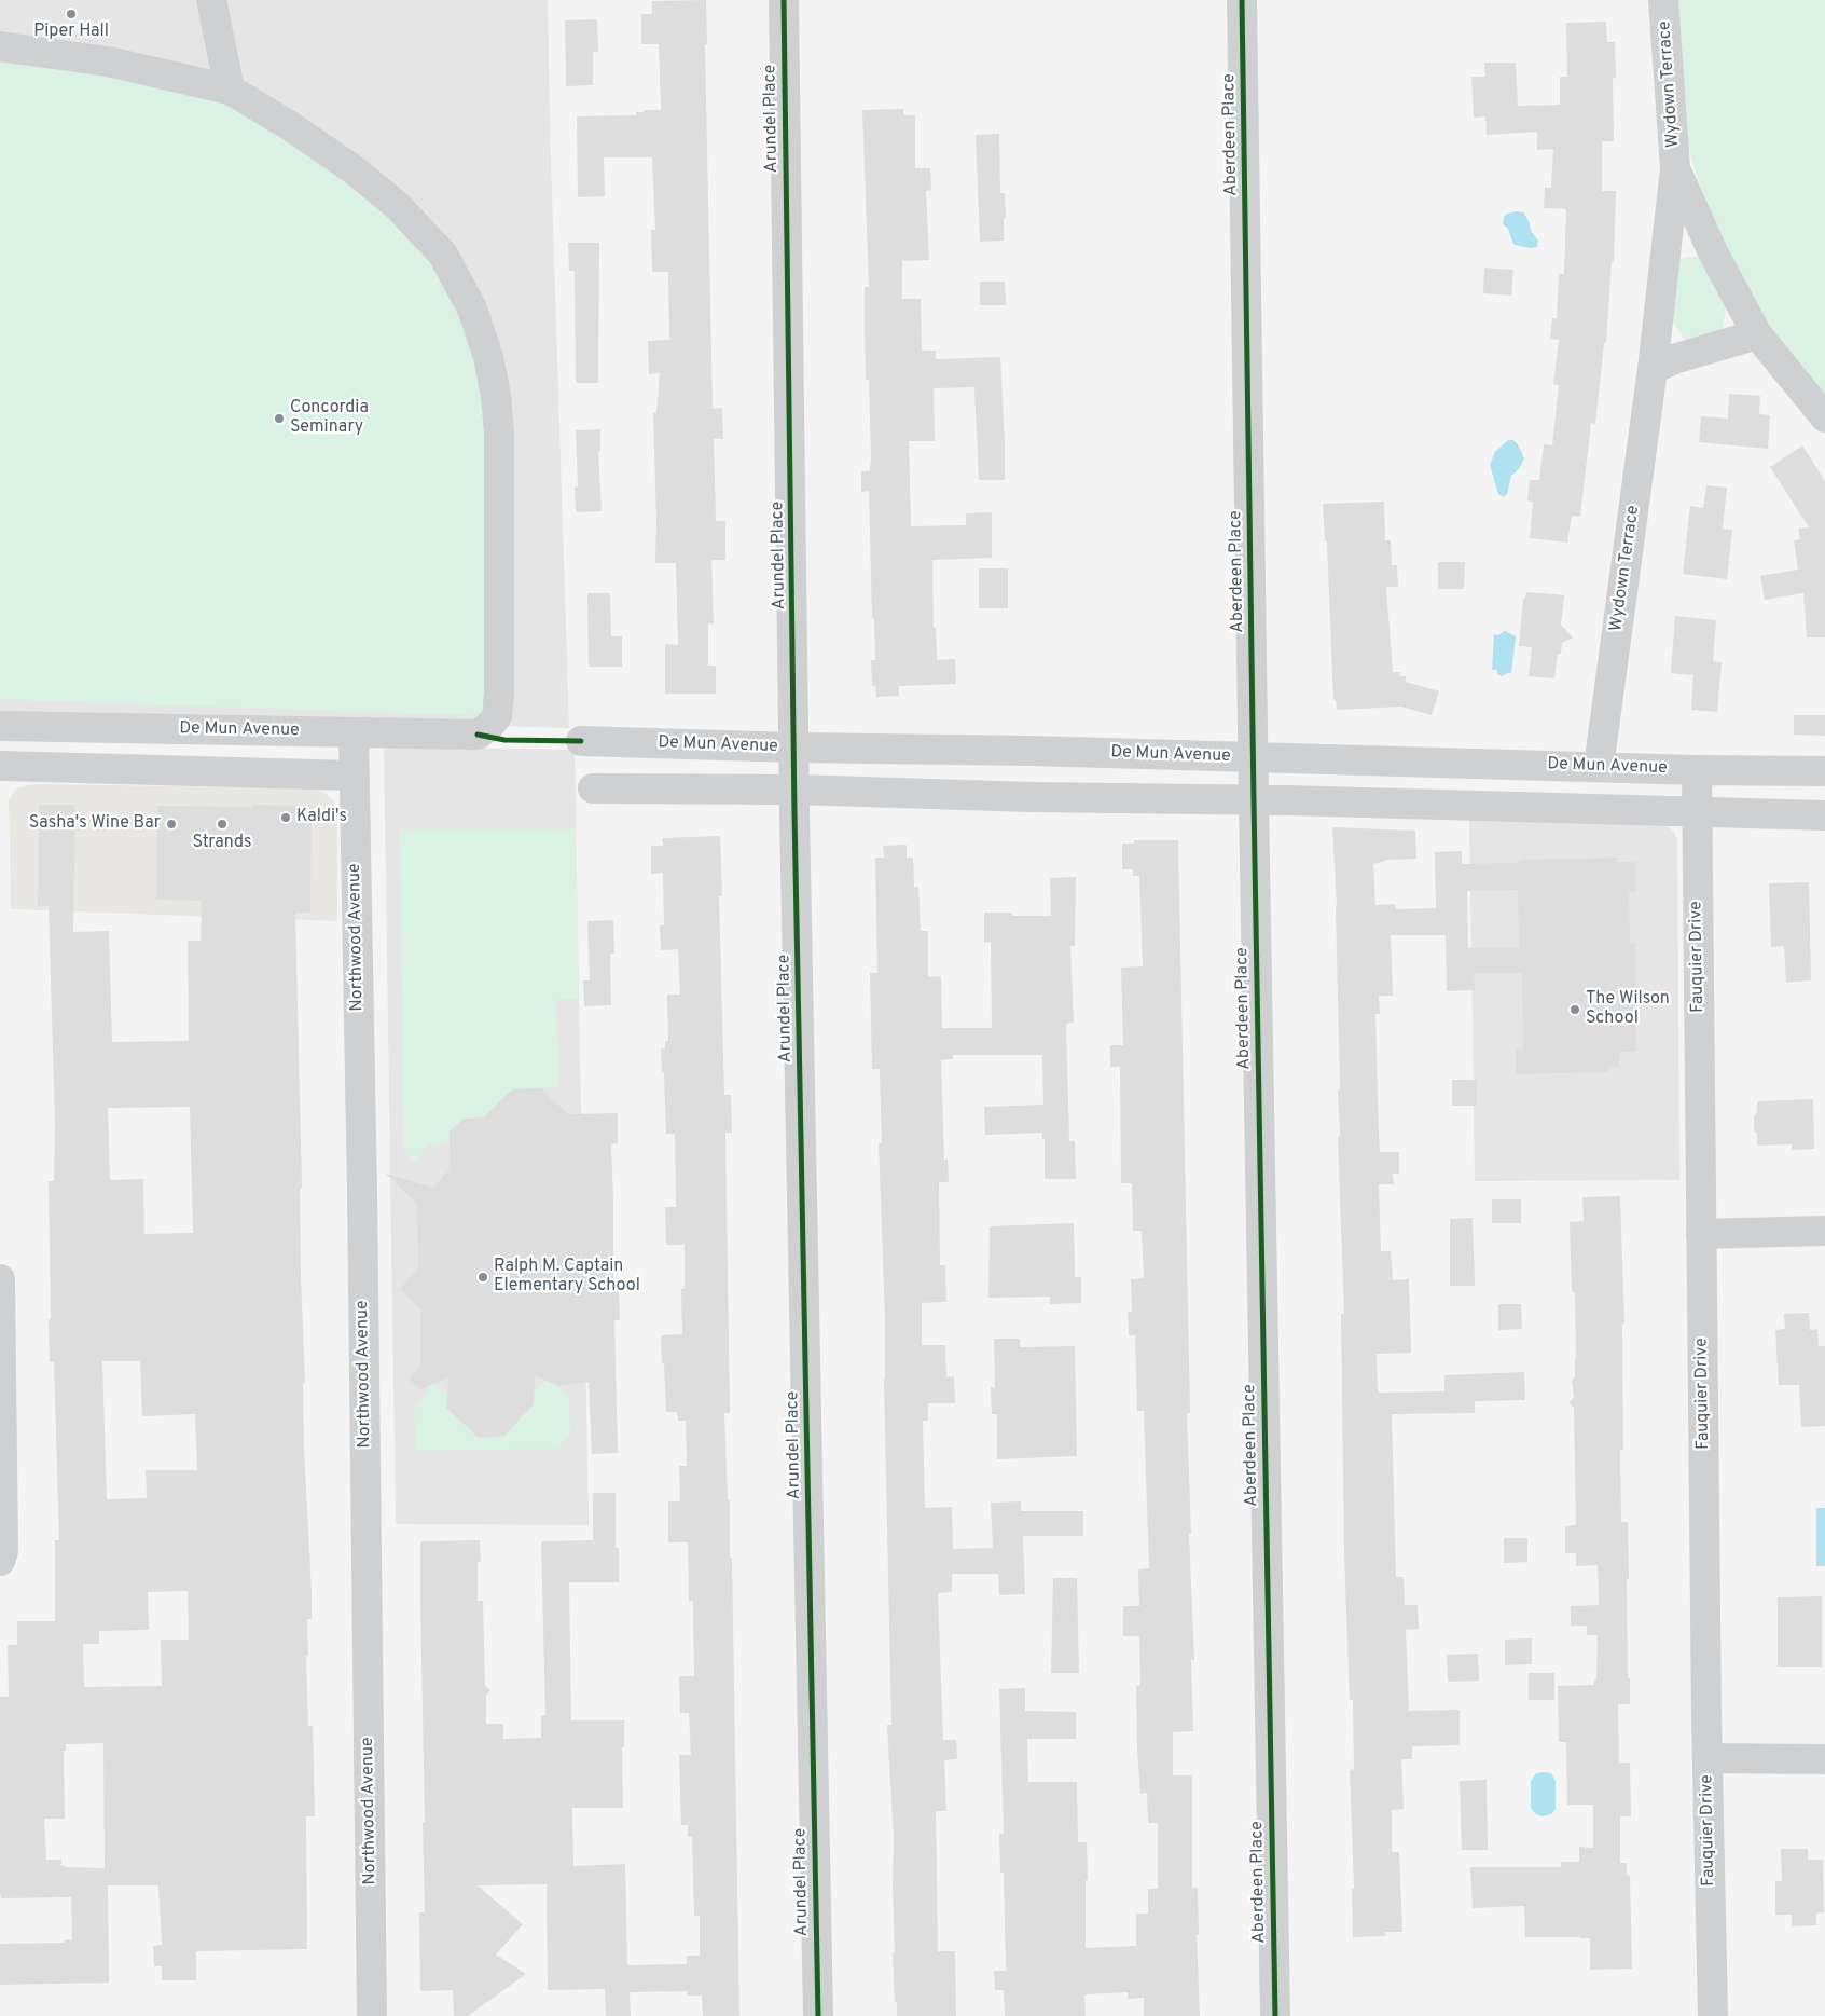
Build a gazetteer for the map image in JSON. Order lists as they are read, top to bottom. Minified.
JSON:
{"streets":{"street":["Wydown Terrace","Arundel Place","Aberdeen Place","De Mun Avenue","Northwood Avenue","Fauquier Drive"]},"crossings":[["Wydown Terrace","De Mun Avenue"],["Arundel Place","De Mun Avenue"],["Aberdeen Place","De Mun Avenue"],["De Mun Avenue","Northwood Avenue"],["De Mun Avenue","Fauquier Drive"]],"places":["Piper Hall","Concordia Seminary","Kaldi's","Sasha's Wine Bar","Strands","The Wilson School","Ralph M. Captain Elementary School"]}
